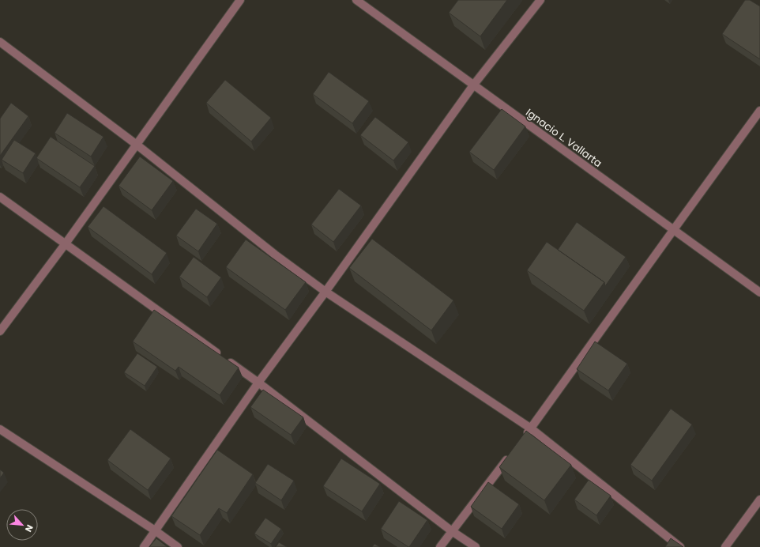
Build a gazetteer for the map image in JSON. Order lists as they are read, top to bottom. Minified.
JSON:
{"streets":{"street":["Ignacio L. Vallarta"]},"north":"bottom right"}
